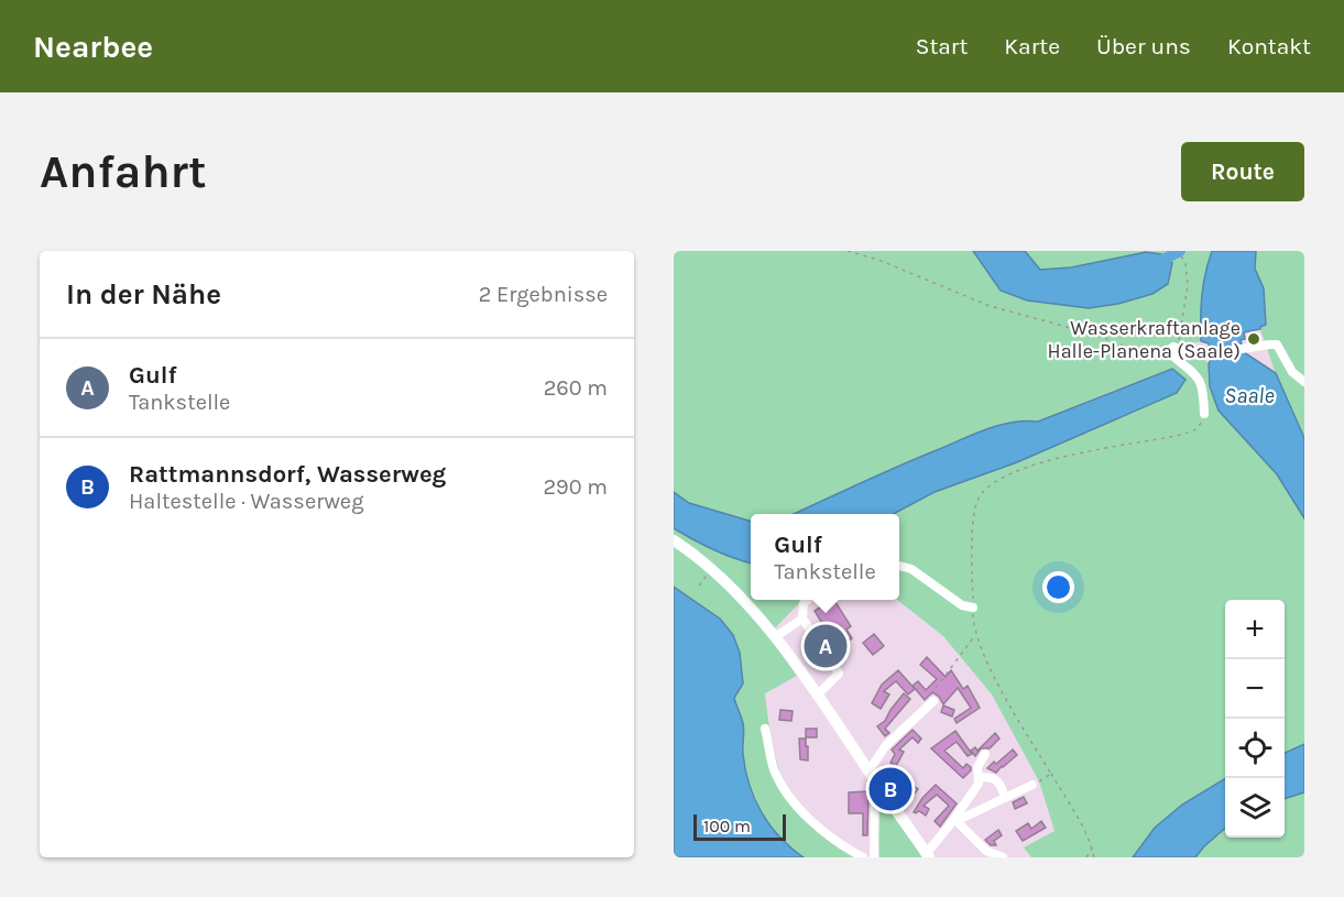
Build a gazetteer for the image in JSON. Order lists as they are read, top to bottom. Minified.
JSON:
{"water":["Saale"],"places":["Wasserkraftanlage Halle-Planena (Saale)"],"scale_bar":"100 m","page":{"header":"Nearbee","nav":["Start","Karte","Über uns","Kontakt"],"buttons":"Route","title":"Anfahrt","heading":["In der Nähe","2 Ergebnisse"],"list":[{"mark":"A","name":"Gulf","note":"Tankstelle","value":"260 m"},{"mark":"B","name":"Rattmannsdorf, Wasserweg","note":"Haltestelle · Wasserweg","value":"290 m"}],"popup":["Gulf","Tankstelle"],"map_buttons":["+","−"],"pins":["A","B"],"scale":"100 m"}}
